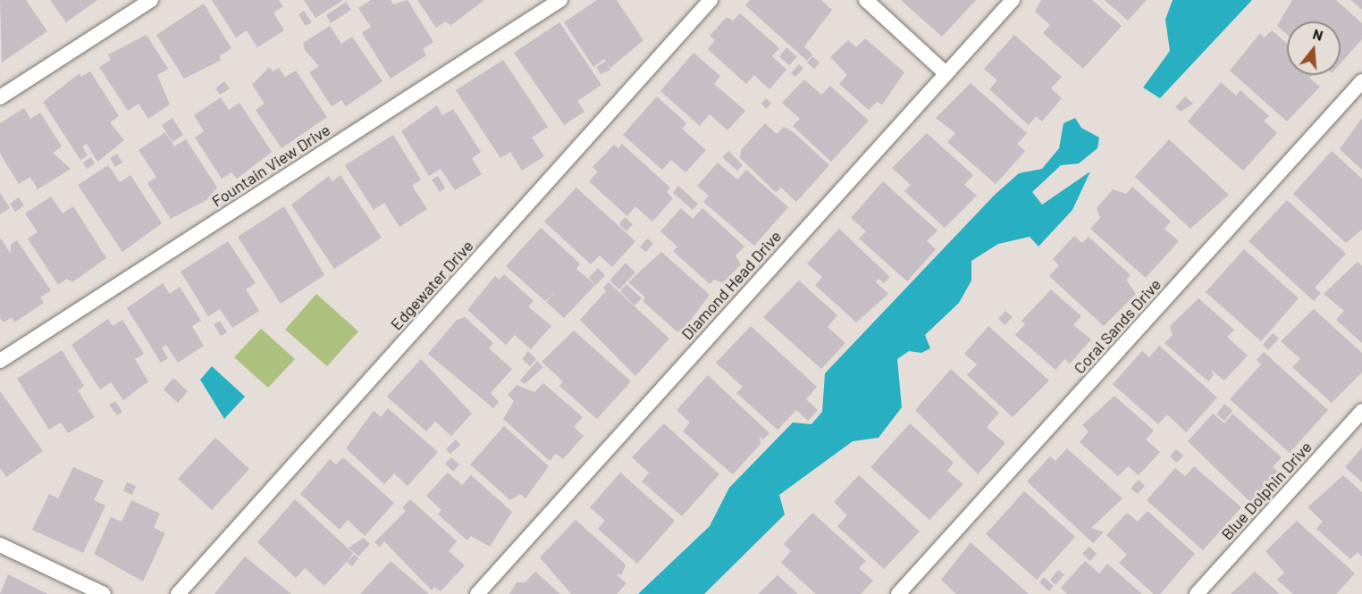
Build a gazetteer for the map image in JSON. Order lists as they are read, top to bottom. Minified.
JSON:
{"streets":{"lane":["Fountain View Drive","Edgewater Drive","Diamond Head Drive","Coral Sands Drive","Blue Dolphin Drive"]},"north":"top"}
